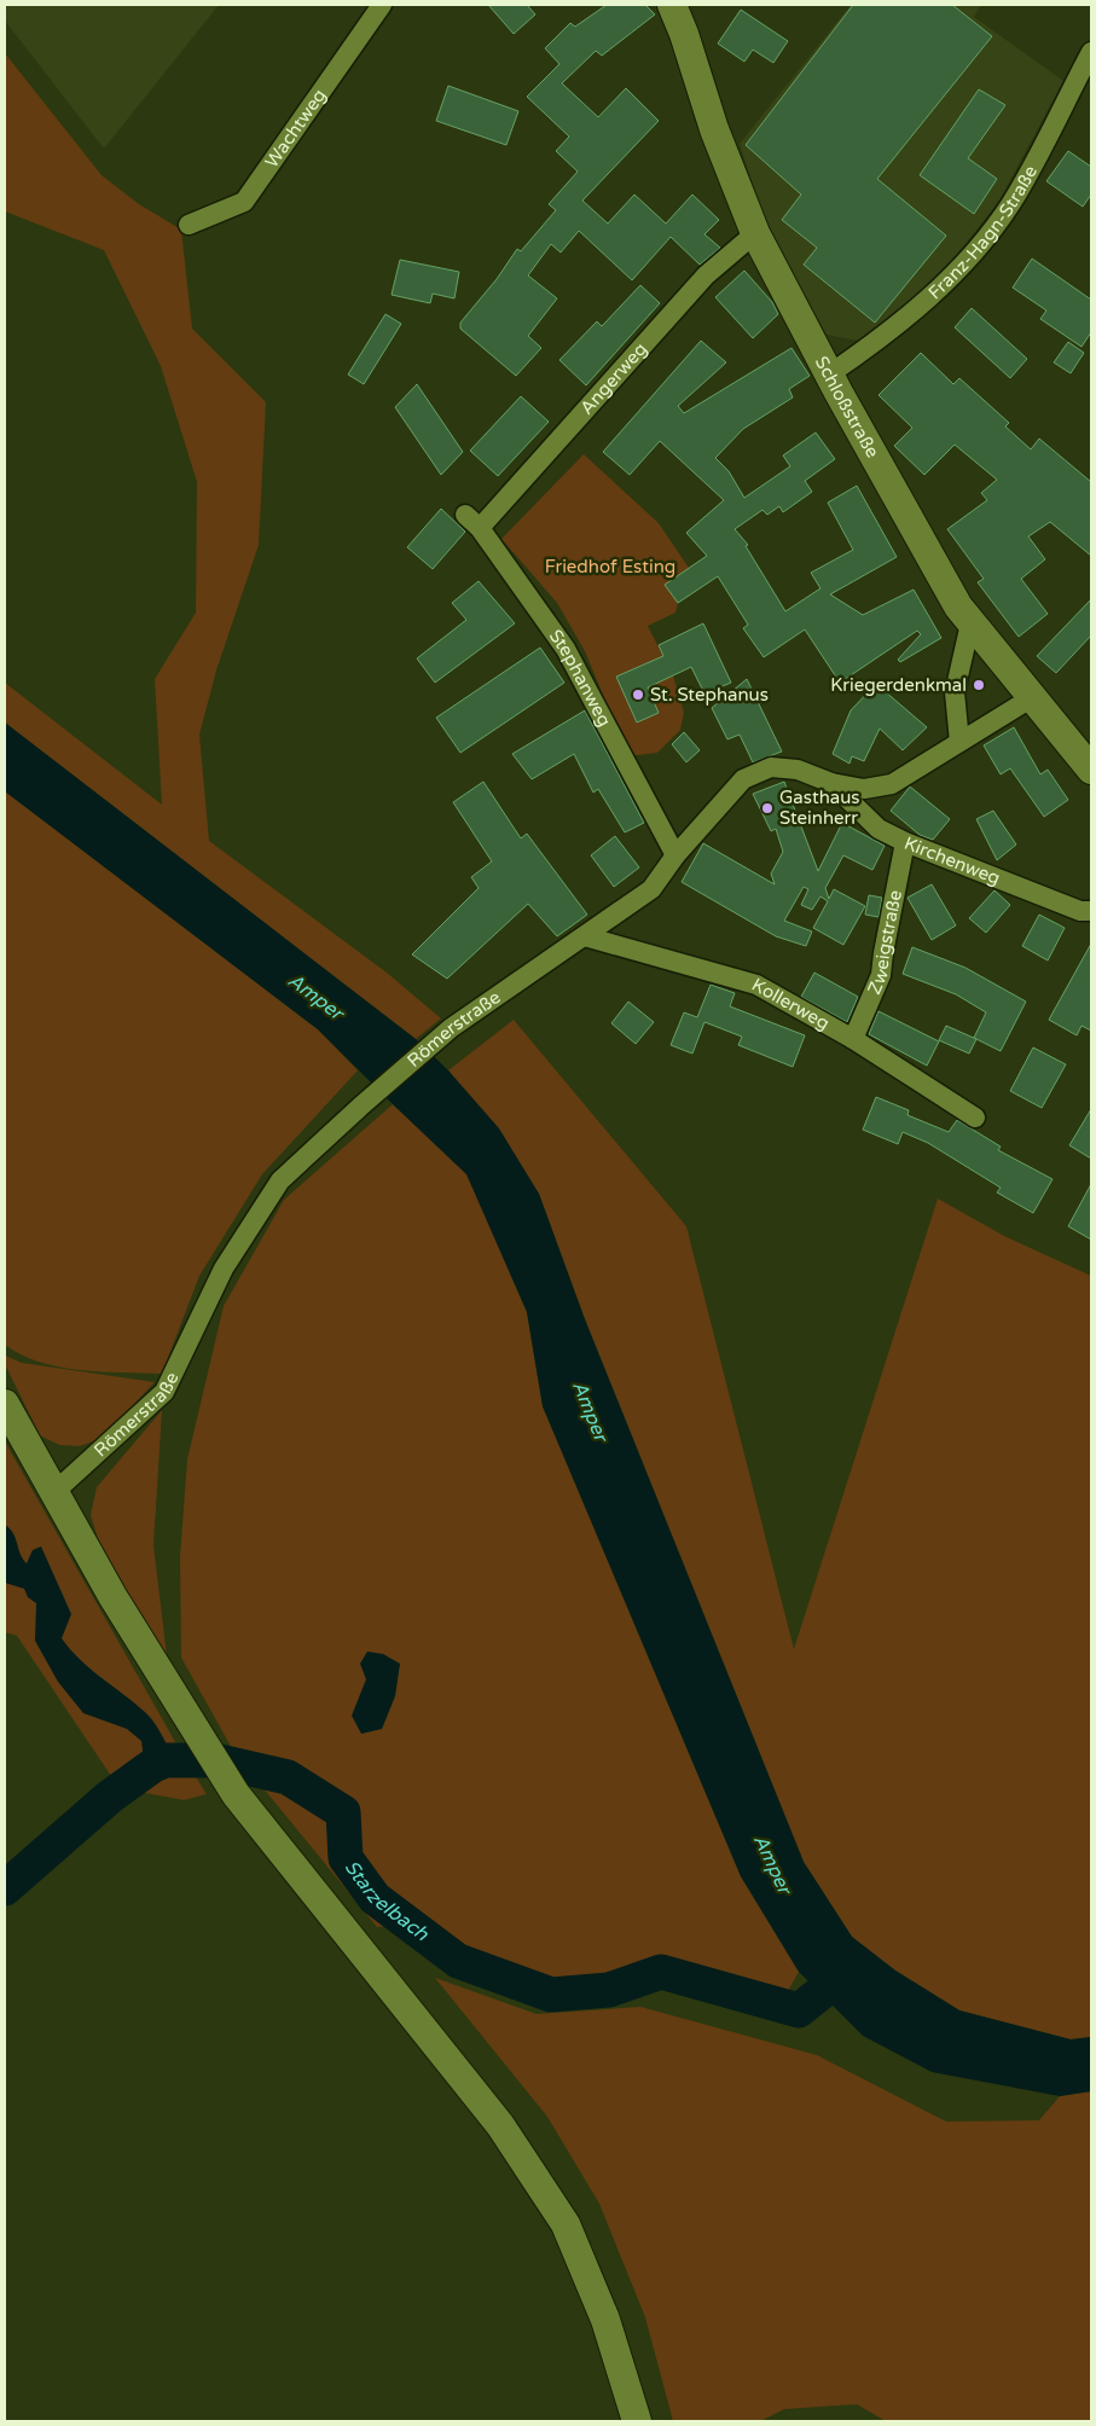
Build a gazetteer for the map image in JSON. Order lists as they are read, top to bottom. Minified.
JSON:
{"streets":{"main road":["Schloßstraße"],"street":["Wachtweg","Franz-Hagn-Straße","Angerweg","Stephanweg","Kirchenweg","Zweigstraße","Kollerweg","Römerstraße"]},"crossings":[["Franz-Hagn-Straße","Schloßstraße"],["Angerweg","Schloßstraße"],["Angerweg","Stephanweg"],["Schloßstraße","Römerstraße"],["Stephanweg","Römerstraße"],["Kirchenweg","Zweigstraße"],["Kirchenweg","Römerstraße"],["Zweigstraße","Kollerweg"],["Kollerweg","Römerstraße"]],"water":["Amper","Starzelbach"],"parks":["Friedhof Esting"],"places":["Kriegerdenkmal","St. Stephanus","Gasthaus Steinherr"]}
